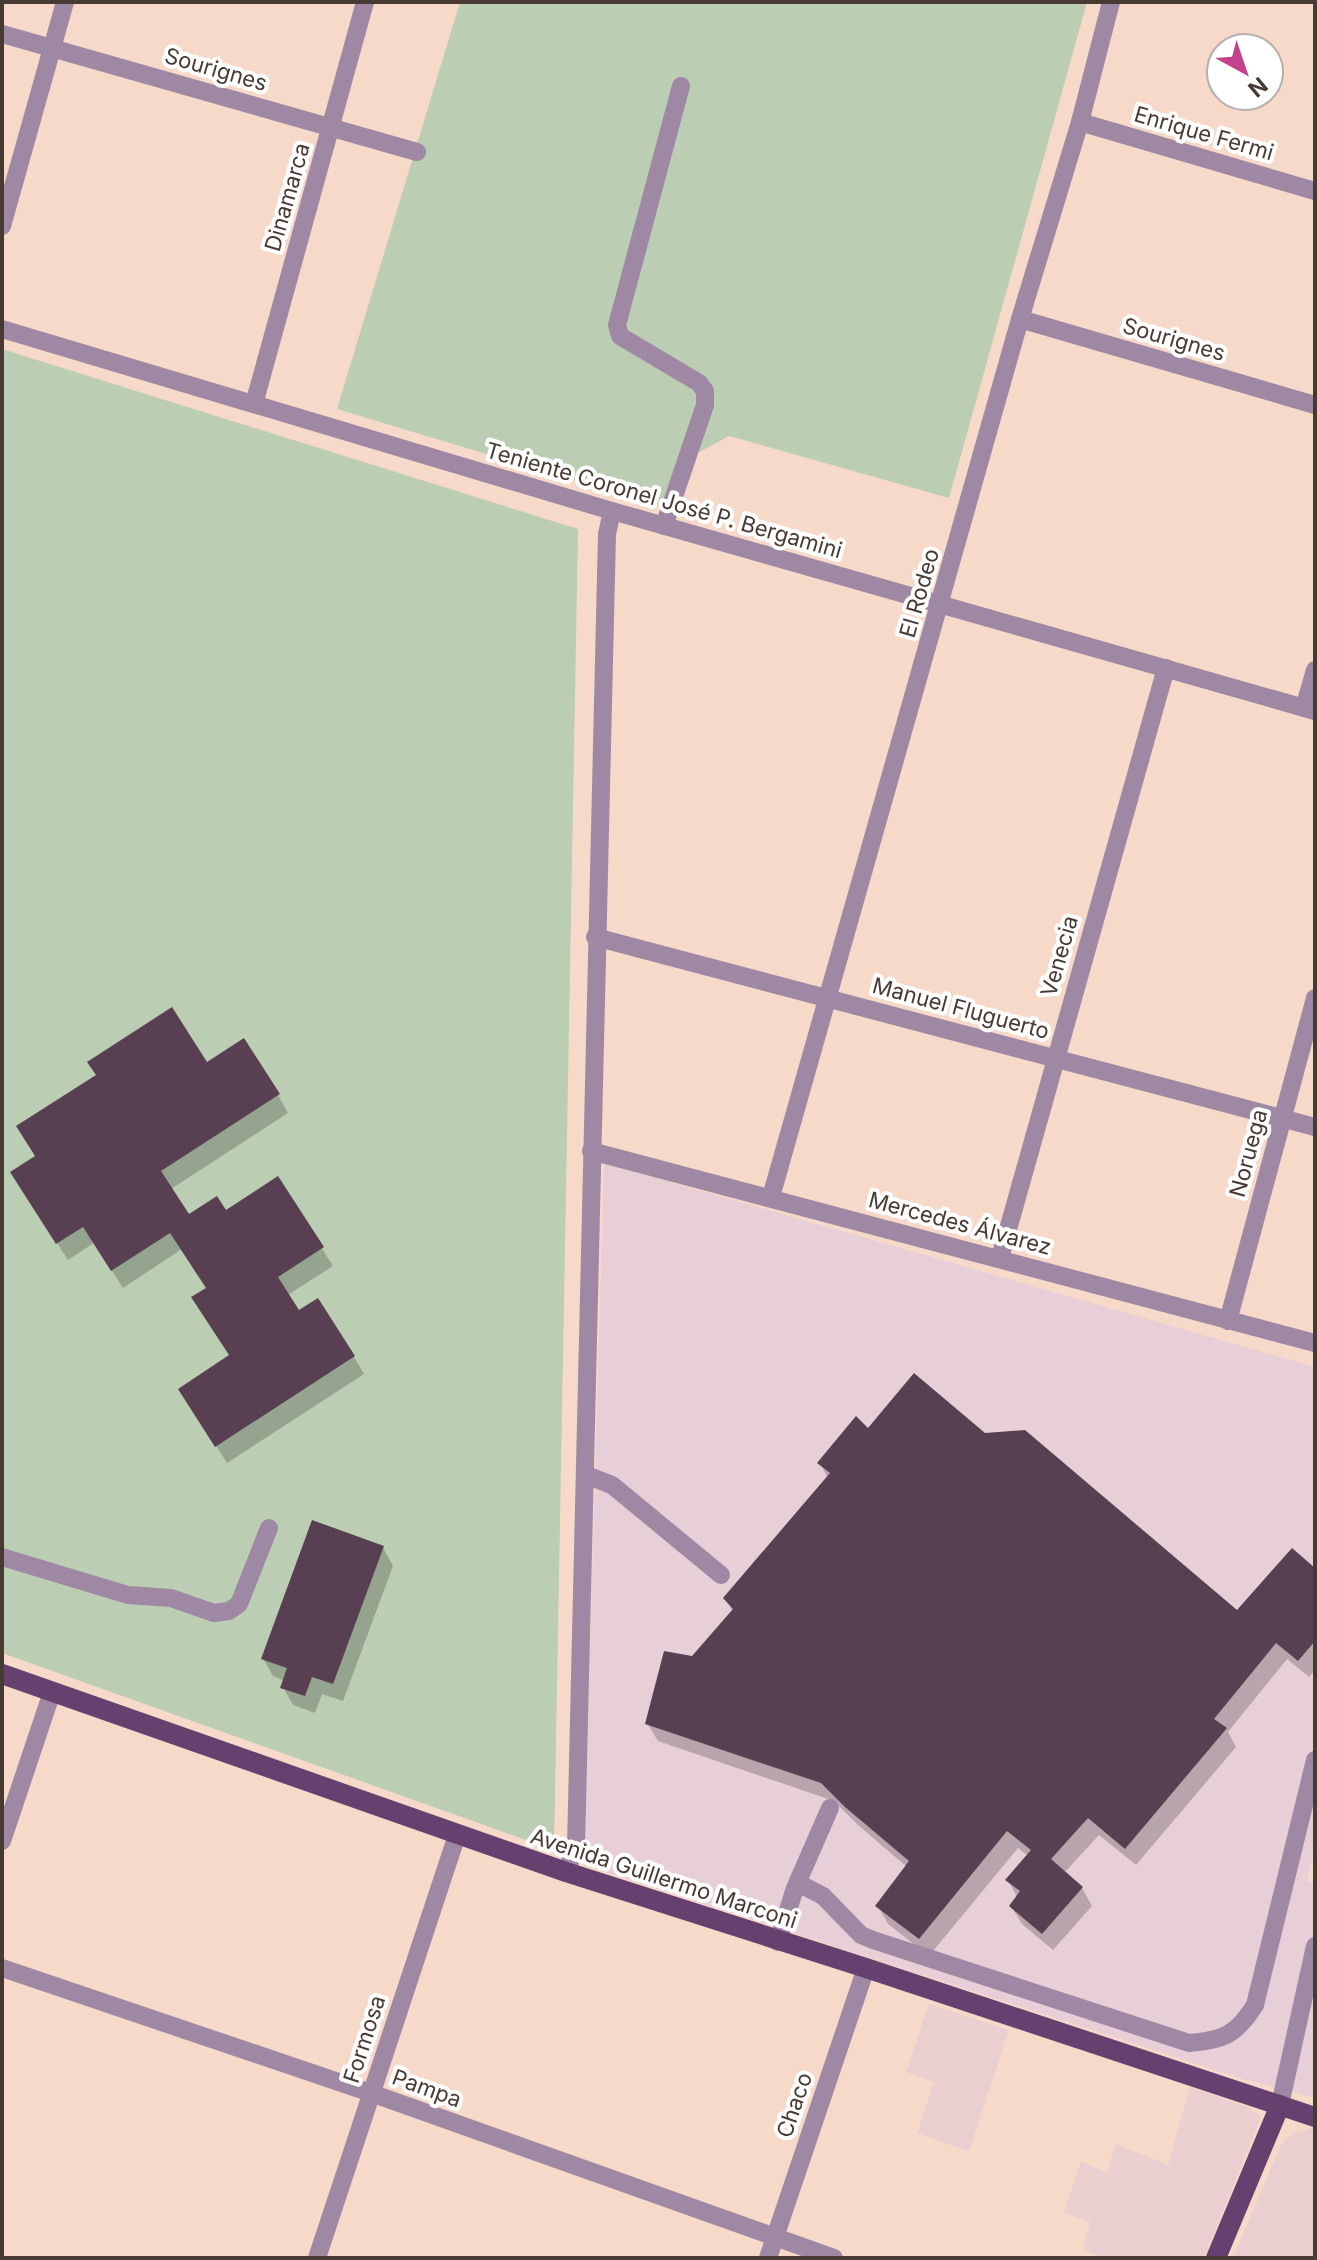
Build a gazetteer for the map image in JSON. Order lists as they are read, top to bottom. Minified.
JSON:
{"streets":{"main road":["Avenida Guillermo Marconi"],"street":["Sourignes","Enrique Fermi","Dinamarca","Teniente Coronel José P. Bergamini","El Rodeo","Venecia","Manuel Fluguerto","Noruega","Mercedes Álvarez","Formosa","Pampa","Chaco"]},"crossings":[["Sourignes","Dinamarca"],["Sourignes","El Rodeo"],["Enrique Fermi","El Rodeo"],["Dinamarca","Teniente Coronel José P. Bergamini"],["Teniente Coronel José P. Bergamini","El Rodeo"],["Teniente Coronel José P. Bergamini","Venecia"],["El Rodeo","Manuel Fluguerto"],["El Rodeo","Mercedes Álvarez"],["Venecia","Manuel Fluguerto"],["Venecia","Mercedes Álvarez"],["Manuel Fluguerto","Noruega"],["Noruega","Mercedes Álvarez"],["Avenida Guillermo Marconi","Formosa"],["Avenida Guillermo Marconi","Chaco"],["Formosa","Pampa"],["Pampa","Chaco"]],"north":"bottom right"}
